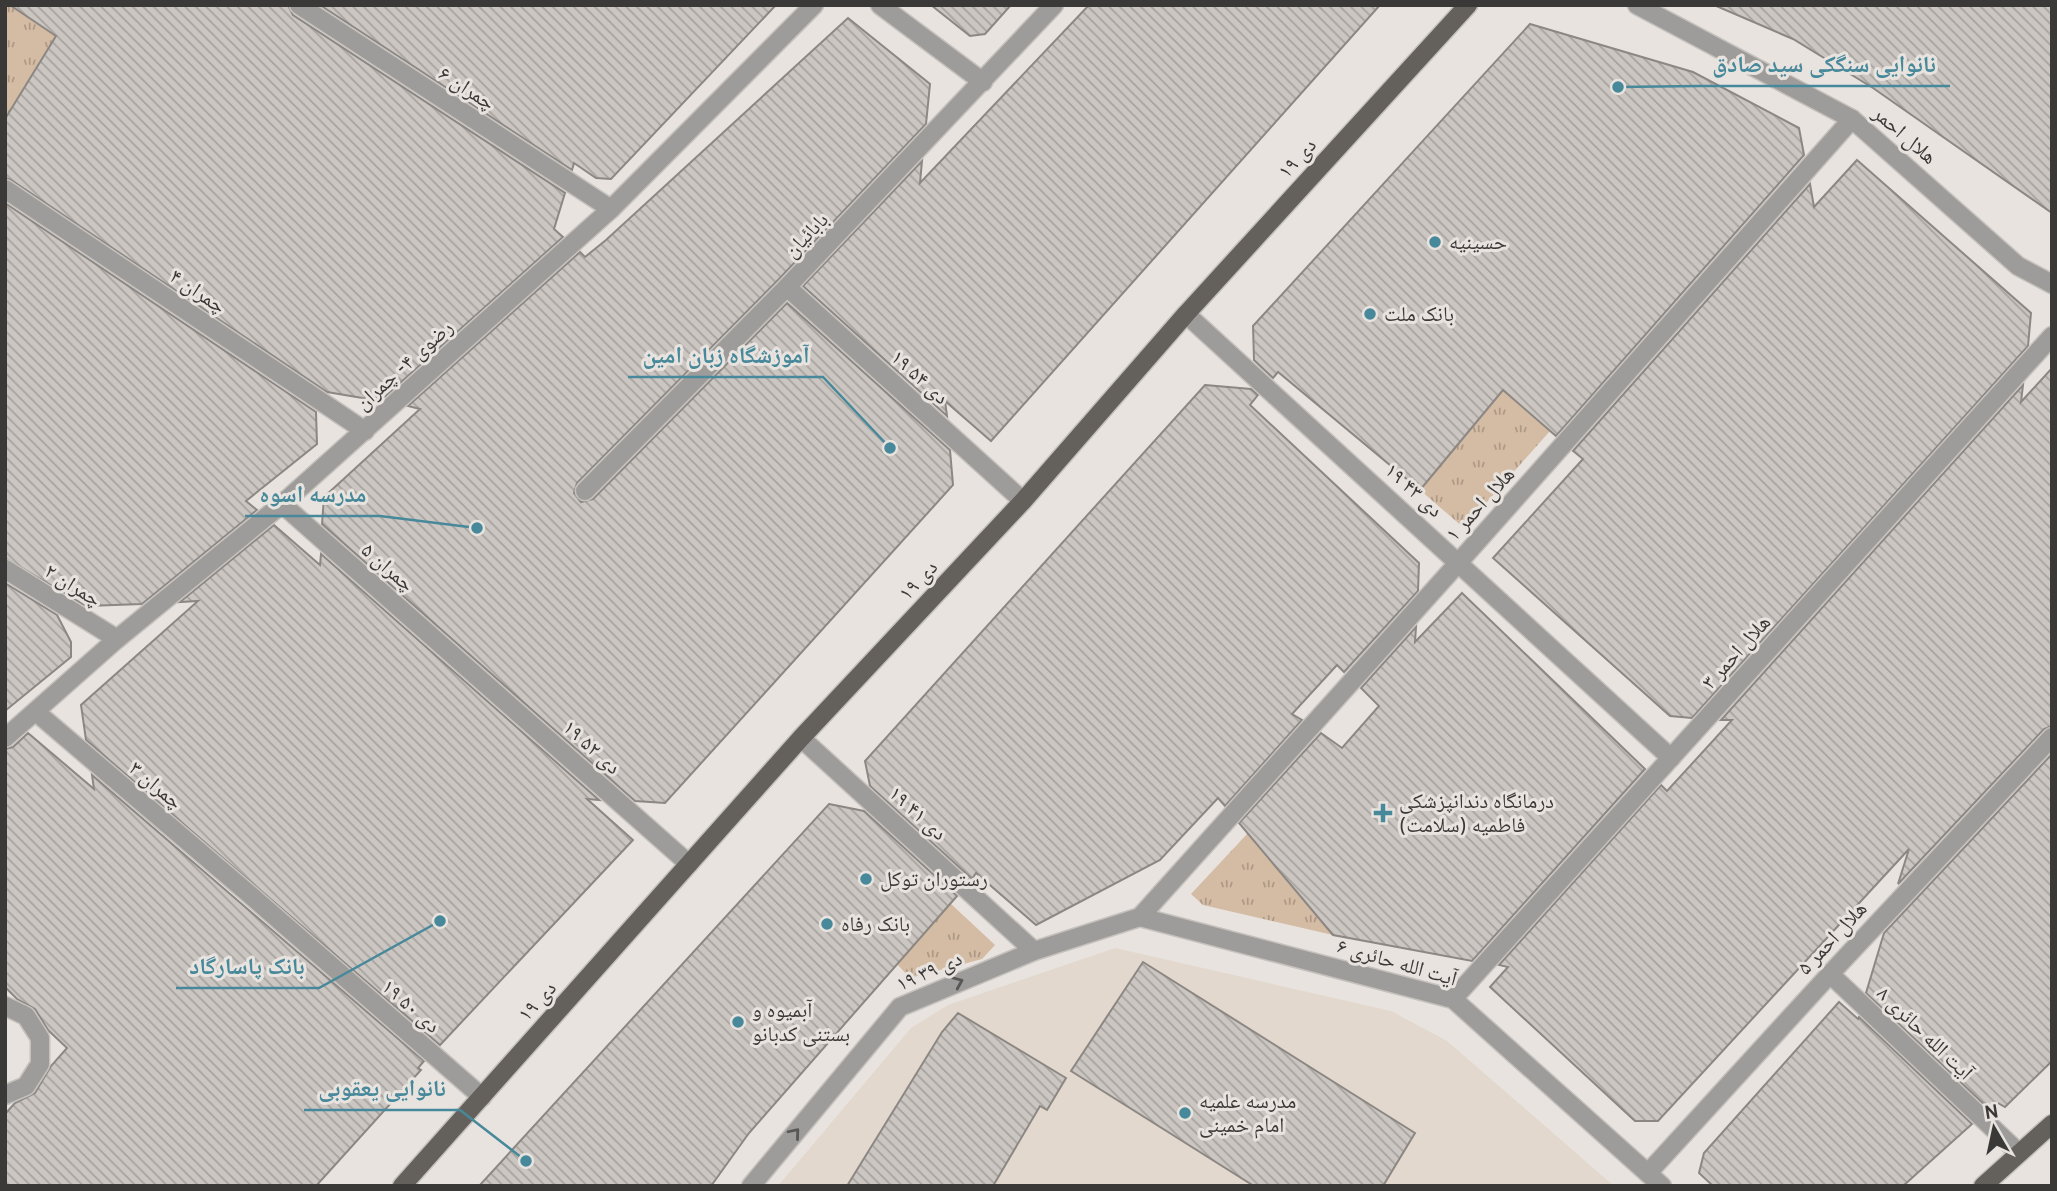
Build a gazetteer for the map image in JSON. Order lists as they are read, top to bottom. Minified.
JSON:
{"streets":{"main road":["۱۹ دی"],"street":["چمران ۶","هلال احمر","بابائیان","چمران ۴","رضوی ۴- چمران","۱۹ دی ۵۴","۱۹ دی ۴۳","هلال احمر ۱","چمران ۵","چمران ۲","هلال احمر ۳","۱۹ دی ۵۲","چمران ۳","۱۹ دی ۴۱","هلال احمر ۵","آیت الله حائری ۶","۱۹ دی ۳۹","۱۹ دی ۵۰","آیت الله حائری ۸"]},"crossings":[["چمران ۶","رضوی ۴- چمران"],["هلال احمر","هلال احمر ۱"],["۱۹ دی","۱۹ دی ۵۴"],["۱۹ دی","۱۹ دی ۴۳"],["۱۹ دی","۱۹ دی ۵۲"],["۱۹ دی","۱۹ دی ۴۱"],["۱۹ دی","۱۹ دی ۵۰"],["بابائیان","۱۹ دی ۵۴"],["چمران ۴","رضوی ۴- چمران"],["رضوی ۴- چمران","چمران ۵"],["رضوی ۴- چمران","چمران ۲"],["رضوی ۴- چمران","چمران ۳"],["۱۹ دی ۴۳","هلال احمر ۱"],["۱۹ دی ۴۳","هلال احمر ۳"],["هلال احمر ۱","آیت الله حائری ۶"],["هلال احمر ۱","۱۹ دی ۳۹"],["چمران ۵","۱۹ دی ۵۲"],["هلال احمر ۳","آیت الله حائری ۶"],["چمران ۳","۱۹ دی ۵۰"],["۱۹ دی ۴۱","۱۹ دی ۳۹"],["هلال احمر ۵","آیت الله حائری ۶"],["هلال احمر ۵","آیت الله حائری ۸"],["آیت الله حائری ۶","۱۹ دی ۳۹"]],"one_way":["۱۹ دی ۳۹"],"places":{"other":["نانوایی سنگکی سید صادق","حسینیه","بانک ملت","آموزشگاه زبان امین","مدرسه اسوه","رستوران توکل","بانک پاسارگاد","بانک رفاه","آبمیوه و بستنی کدبانو","مدرسه علمیه امام خمینی","نانوایی یعقوبی"],"health":["درمانگاه دندانپزشکی فاطمیه (سلامت)"]},"north":"top"}
